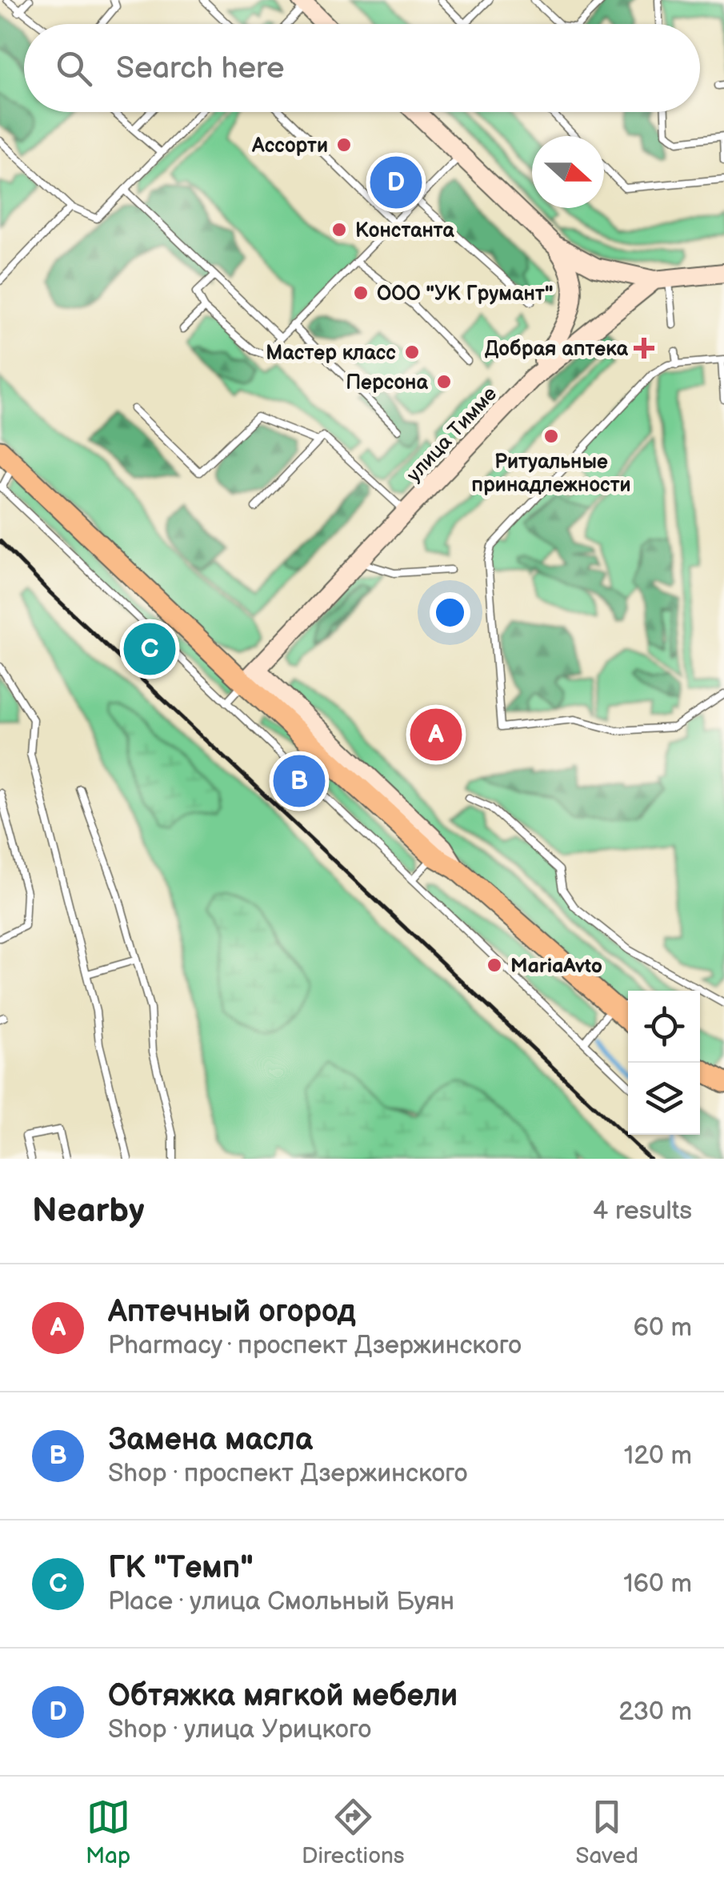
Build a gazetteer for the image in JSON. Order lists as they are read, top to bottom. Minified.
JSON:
{"streets":{"main road":["улица Тимме"]},"places":{"other":["Ассорти","Константа","ООО \"УК Грумант\"","Мастер класс","Персона","Ритуальные принадлежности","MariaAvto"],"health":["Добрая аптека"]},"north":"right","page":{"search":"Search here","pins":["D","C","A","B"],"heading":["Nearby","4 results"],"list":[{"mark":"A","name":"Аптечный огород","note":"Pharmacy · проспект Дзержинского","value":"60 m"},{"mark":"B","name":"Замена масла","note":"Shop · проспект Дзержинского","value":"120 m"},{"mark":"C","name":"ГК \"Темп\"","note":"Place · улица Смольный Буян","value":"160 m"},{"mark":"D","name":"Обтяжка мягкой мебели","note":"Shop · улица Урицкого","value":"230 m"}],"nav":["Map","Directions","Saved"]}}
